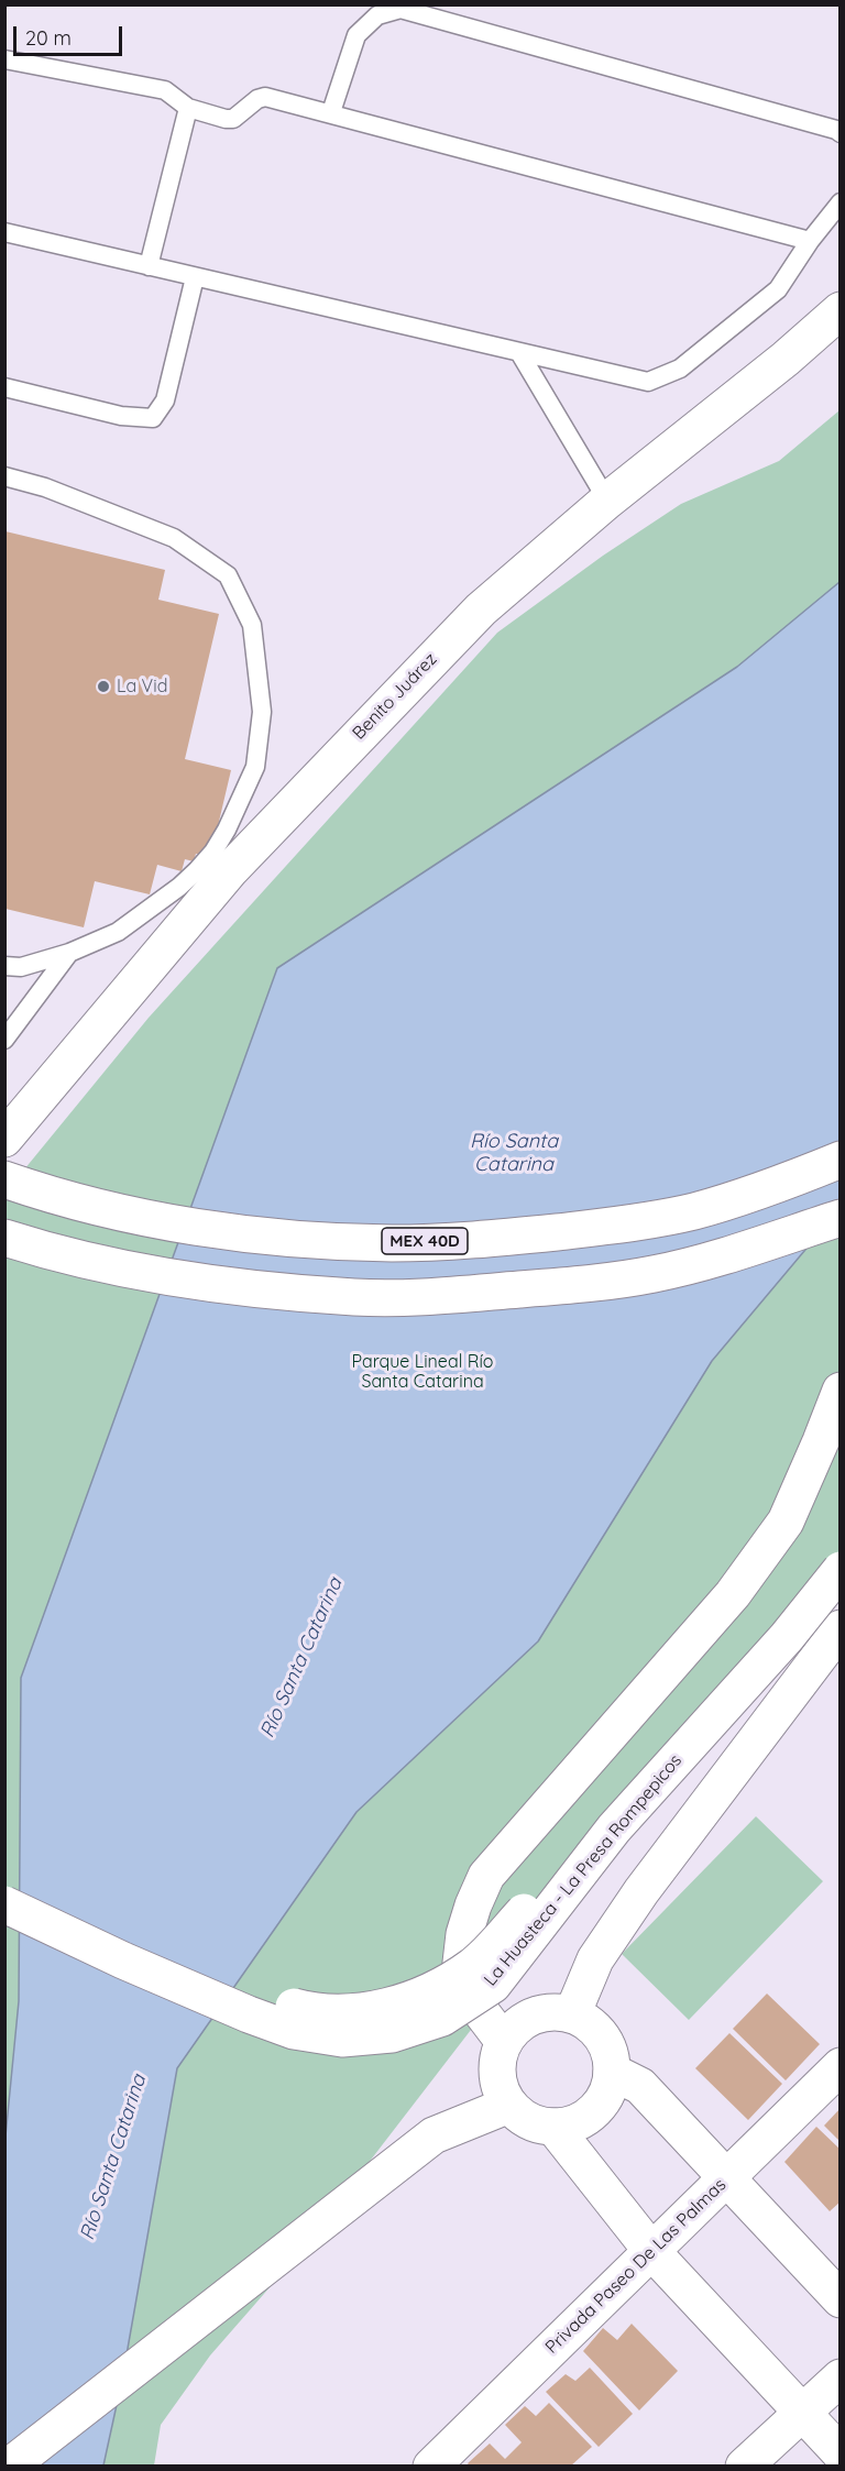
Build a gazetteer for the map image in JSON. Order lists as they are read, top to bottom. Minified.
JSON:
{"streets":{"main road":["Benito Juárez","MEX 40D","La Huasteca - La Presa Rompepicos","Privada Paseo De Las Palmas"]},"water":["Río Santa Catarina"],"parks":["Parque Lineal Río Santa Catarina"],"places":["La Vid"],"scale_bar":"20 m"}
